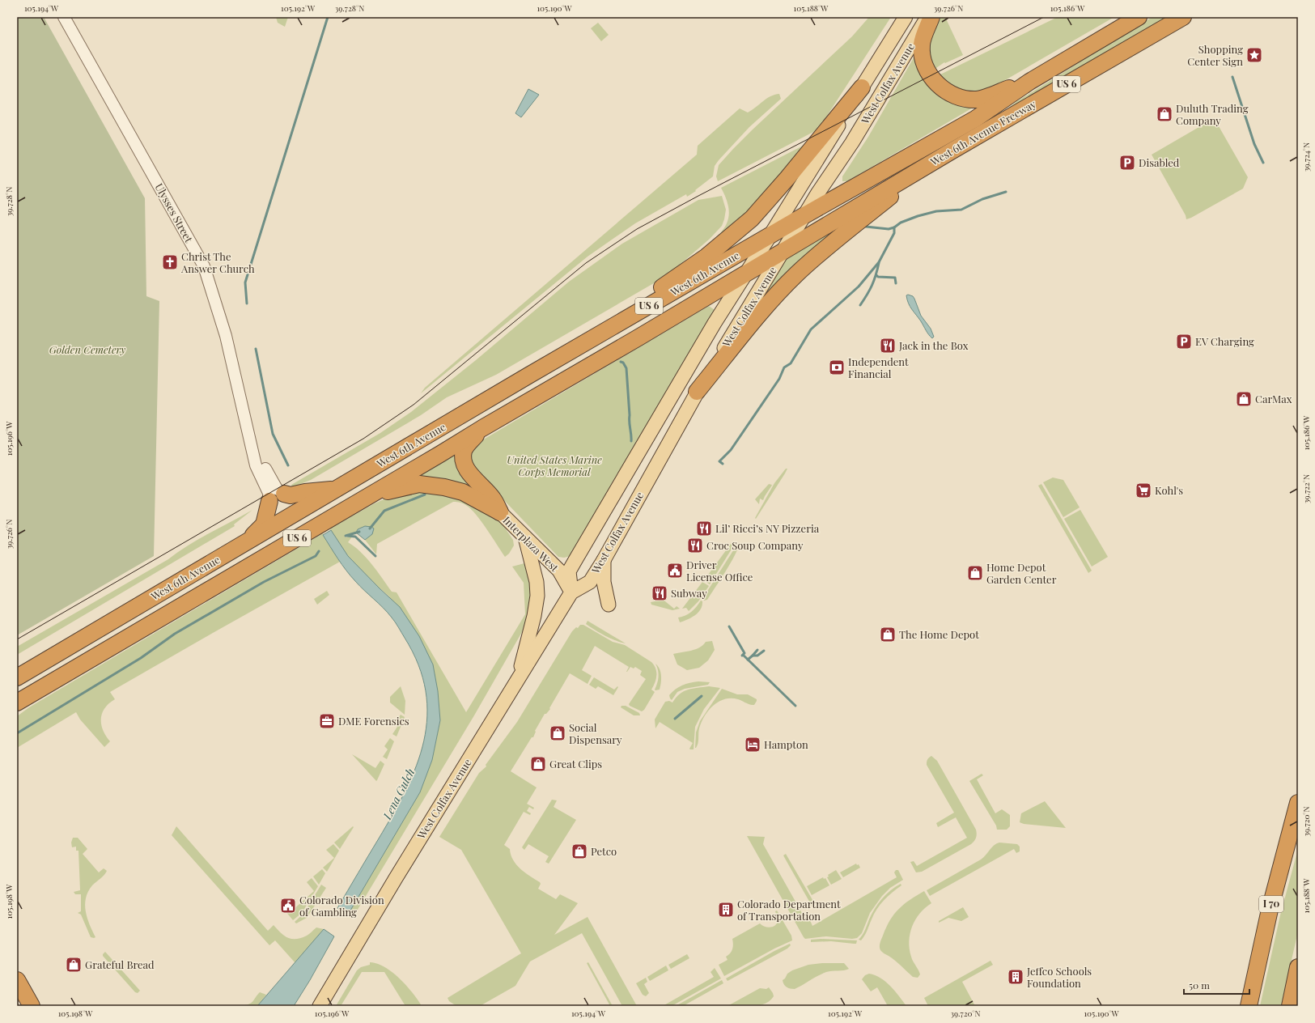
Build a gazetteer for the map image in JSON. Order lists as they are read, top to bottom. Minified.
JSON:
{"streets":{"highway":["US 6","West 6th Avenue Freeway","West 6th Avenue","I 70"],"main road":["West Colfax Avenue","Interplaza West"],"street":["Ulysses Street"]},"crossings":[["West Colfax Avenue","West 6th Avenue Freeway"],["West Colfax Avenue","West 6th Avenue"],["West Colfax Avenue","Interplaza West"],["West 6th Avenue Freeway","West 6th Avenue"]],"water":["Lena Gulch"],"parks":["Golden Cemetery","United States Marine Corps Memorial"],"places":{"place":["Shopping Center Sign"],"shop":["Duluth Trading Company","CarMax","Home Depot Garden Center","The Home Depot","Social Dispensary","Great Clips","Petco","Grateful Bread"],"parking":["Disabled","EV Charging"],"church":["Christ The Answer Church"],"restaurant":["Jack in the Box","Lil’ Ricci’s NY Pizzeria","Croc Soup Company","Subway"],"bank":["Independent Financial"],"supermarket":["Kohl's"],"public building":["Driver License Office","Colorado Division of Gambling"],"office":["DME Forensics"],"hotel":["Hampton"],"building":["Colorado Department of Transportation","Jeffco Schools Foundation"]},"scale_bar":"50 m","coordinates":["105.194°W","105.192°W","39.728°N","105.190°W","105.188°W","39.726°N","105.186°W","39.724°N","105.196°W","39.722°N","39.720°N","105.198°W"]}
